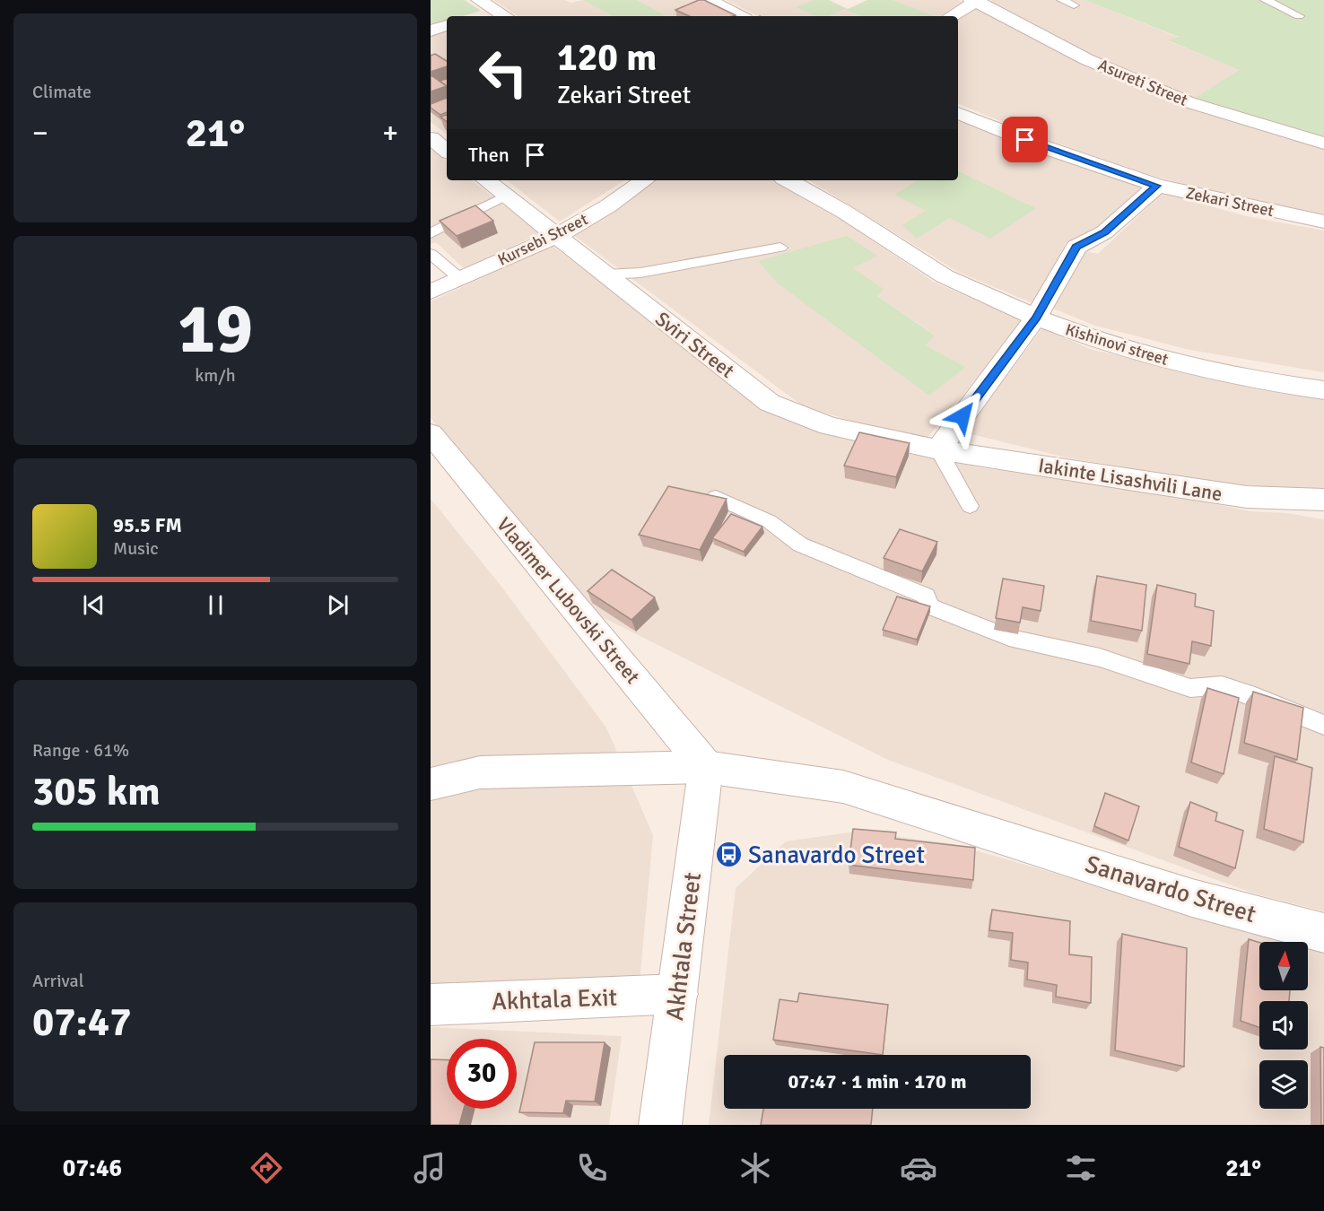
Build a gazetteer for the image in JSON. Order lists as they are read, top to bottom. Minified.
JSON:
{"streets":{"street":["Asureti Street","Zekari Street","Kursebi Street","Sviri Street","Kishinovi street","Iakinte Lisashvili Lane","Vladimer Lubovski Street","Sanavardo Street","Akhtala Street","Akhtala Exit"]},"crossings":[["Kursebi Street","Sviri Street"],["Sviri Street","Iakinte Lisashvili Lane"],["Vladimer Lubovski Street","Sanavardo Street"],["Vladimer Lubovski Street","Akhtala Street"],["Sanavardo Street","Akhtala Street"],["Akhtala Street","Akhtala Exit"]],"places":{"bus stop":["Sanavardo Street"]},"north":"top","page":{"tile":["Climate",["19","km/h"],["Range · 61%","305 km"],["Arrival","07:47"]],"turn":["120 m","Zekari Street"],"heat":["−","21°","+"],"then":"Then","song":["95.5 FM","Music"],"limit":"30","trip":"07:47 · 1 min · 170 m","tabs":["07:46","21°"]}}
